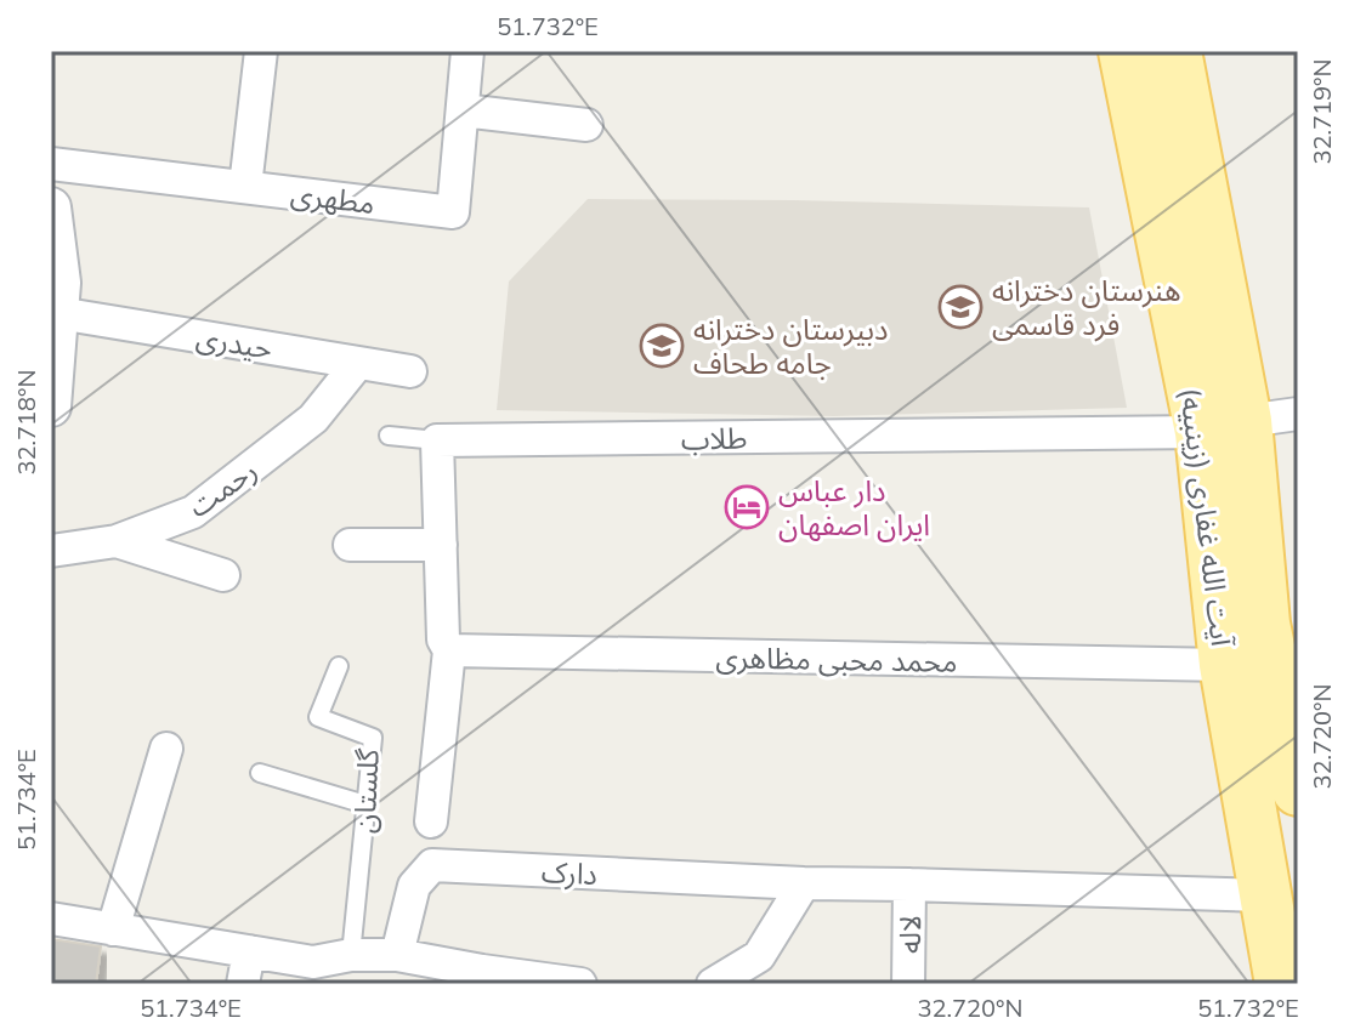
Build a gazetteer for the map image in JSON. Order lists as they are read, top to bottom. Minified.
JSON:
{"streets":{"main road":["آیت الله غفاری (زینبیه)"],"street":["مطهری","حیدری","طلاب","رحمت","محمد محبی مظاهری","دارک","لاله"],"lane":["گلستان"]},"crossings":[["حیدری","رحمت"],["طلاب","آیت الله غفاری (زینبیه)"],["آیت الله غفاری (زینبیه)","محمد محبی مظاهری"],["آیت الله غفاری (زینبیه)","دارک"],["دارک","لاله"]],"places":{"school or university":["هنرستان دخترانه فرد قاسمی","دبیرستان دخترانه جامه طحاف"],"hotel":["دار عباس ایران اصفهان"]},"coordinates":["51.732°E","32.719°N","32.718°N","32.720°N","51.734°E"]}
